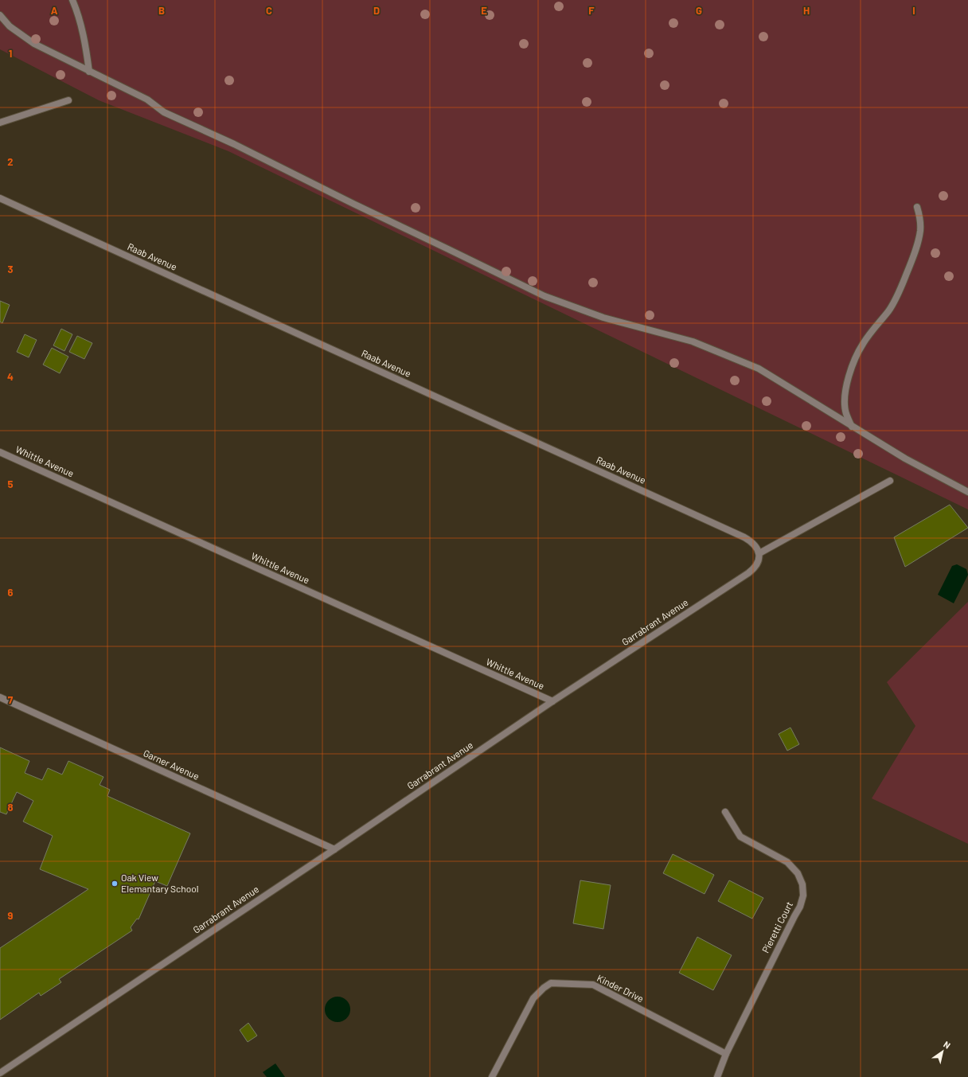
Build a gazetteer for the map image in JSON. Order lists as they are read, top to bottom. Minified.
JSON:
{"streets":{"street":["Raab Avenue","Whittle Avenue","Garrabrant Avenue","Garner Avenue","Pieretti Court","Kinder Drive"]},"crossings":[["Raab Avenue","Garrabrant Avenue"],["Whittle Avenue","Garrabrant Avenue"],["Garrabrant Avenue","Garner Avenue"],["Pieretti Court","Kinder Drive"]],"places":["Oak View Elemantary School"],"north":"top right","grid":{"columns":["A","B","C","D","E","F","G","H","I"],"rows":["1","2","3","4","5","6","7","8","9"]}}
